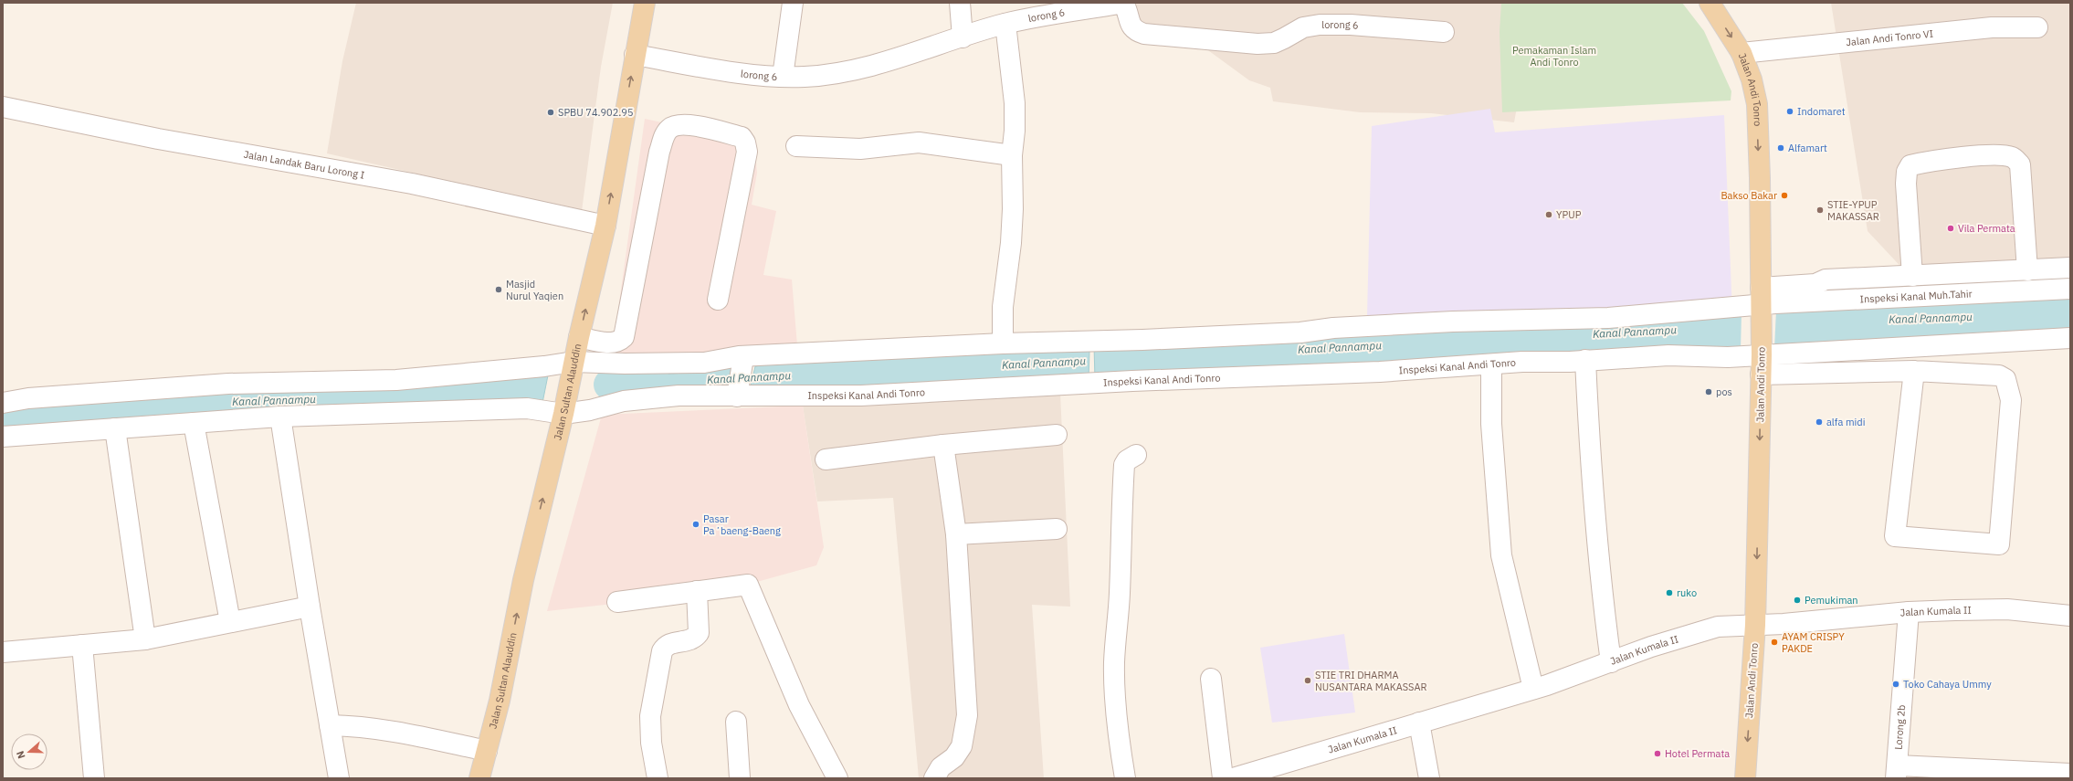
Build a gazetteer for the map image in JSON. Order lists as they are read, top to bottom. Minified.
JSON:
{"streets":{"main road":["Jalan Andi Tonro","Jalan Sultan Alauddin"],"street":["lorong 6","Jalan Andi Tonro VI","Jalan Landak Baru Lorong I","Inspeksi Kanal Muh.Tahir","Inspeksi Kanal Andi Tonro","Jalan Kumala II","Lorong 2b"]},"crossings":[["lorong 6","Jalan Sultan Alauddin"],["Jalan Andi Tonro VI","Jalan Andi Tonro"],["Jalan Andi Tonro","Inspeksi Kanal Muh.Tahir"],["Jalan Andi Tonro","Inspeksi Kanal Andi Tonro"],["Jalan Andi Tonro","Jalan Kumala II"],["Jalan Landak Baru Lorong I","Jalan Sultan Alauddin"],["Inspeksi Kanal Andi Tonro","Jalan Sultan Alauddin"],["Jalan Kumala II","Lorong 2b"]],"one_way":["Jalan Andi Tonro","Jalan Sultan Alauddin"],"water":["Kanal Pannampu"],"parks":["Pemakaman Islam Andi Tonro"],"places":["Indomaret","SPBU 74.902.95","Alfamart","Bakso Bakar","STIE-YPUP MAKASSAR","YPUP","Vila Permata","Masjid Nurul Yaqien","pos","alfa midi","Pasar Paʼbaeng-Baeng","ruko","Pemukiman","AYAM CRISPY PAKDE","STIE TRI DHARMA NUSANTARA MAKASSAR","Toko Cahaya Ummy","Hotel Permata"],"north":"left"}
